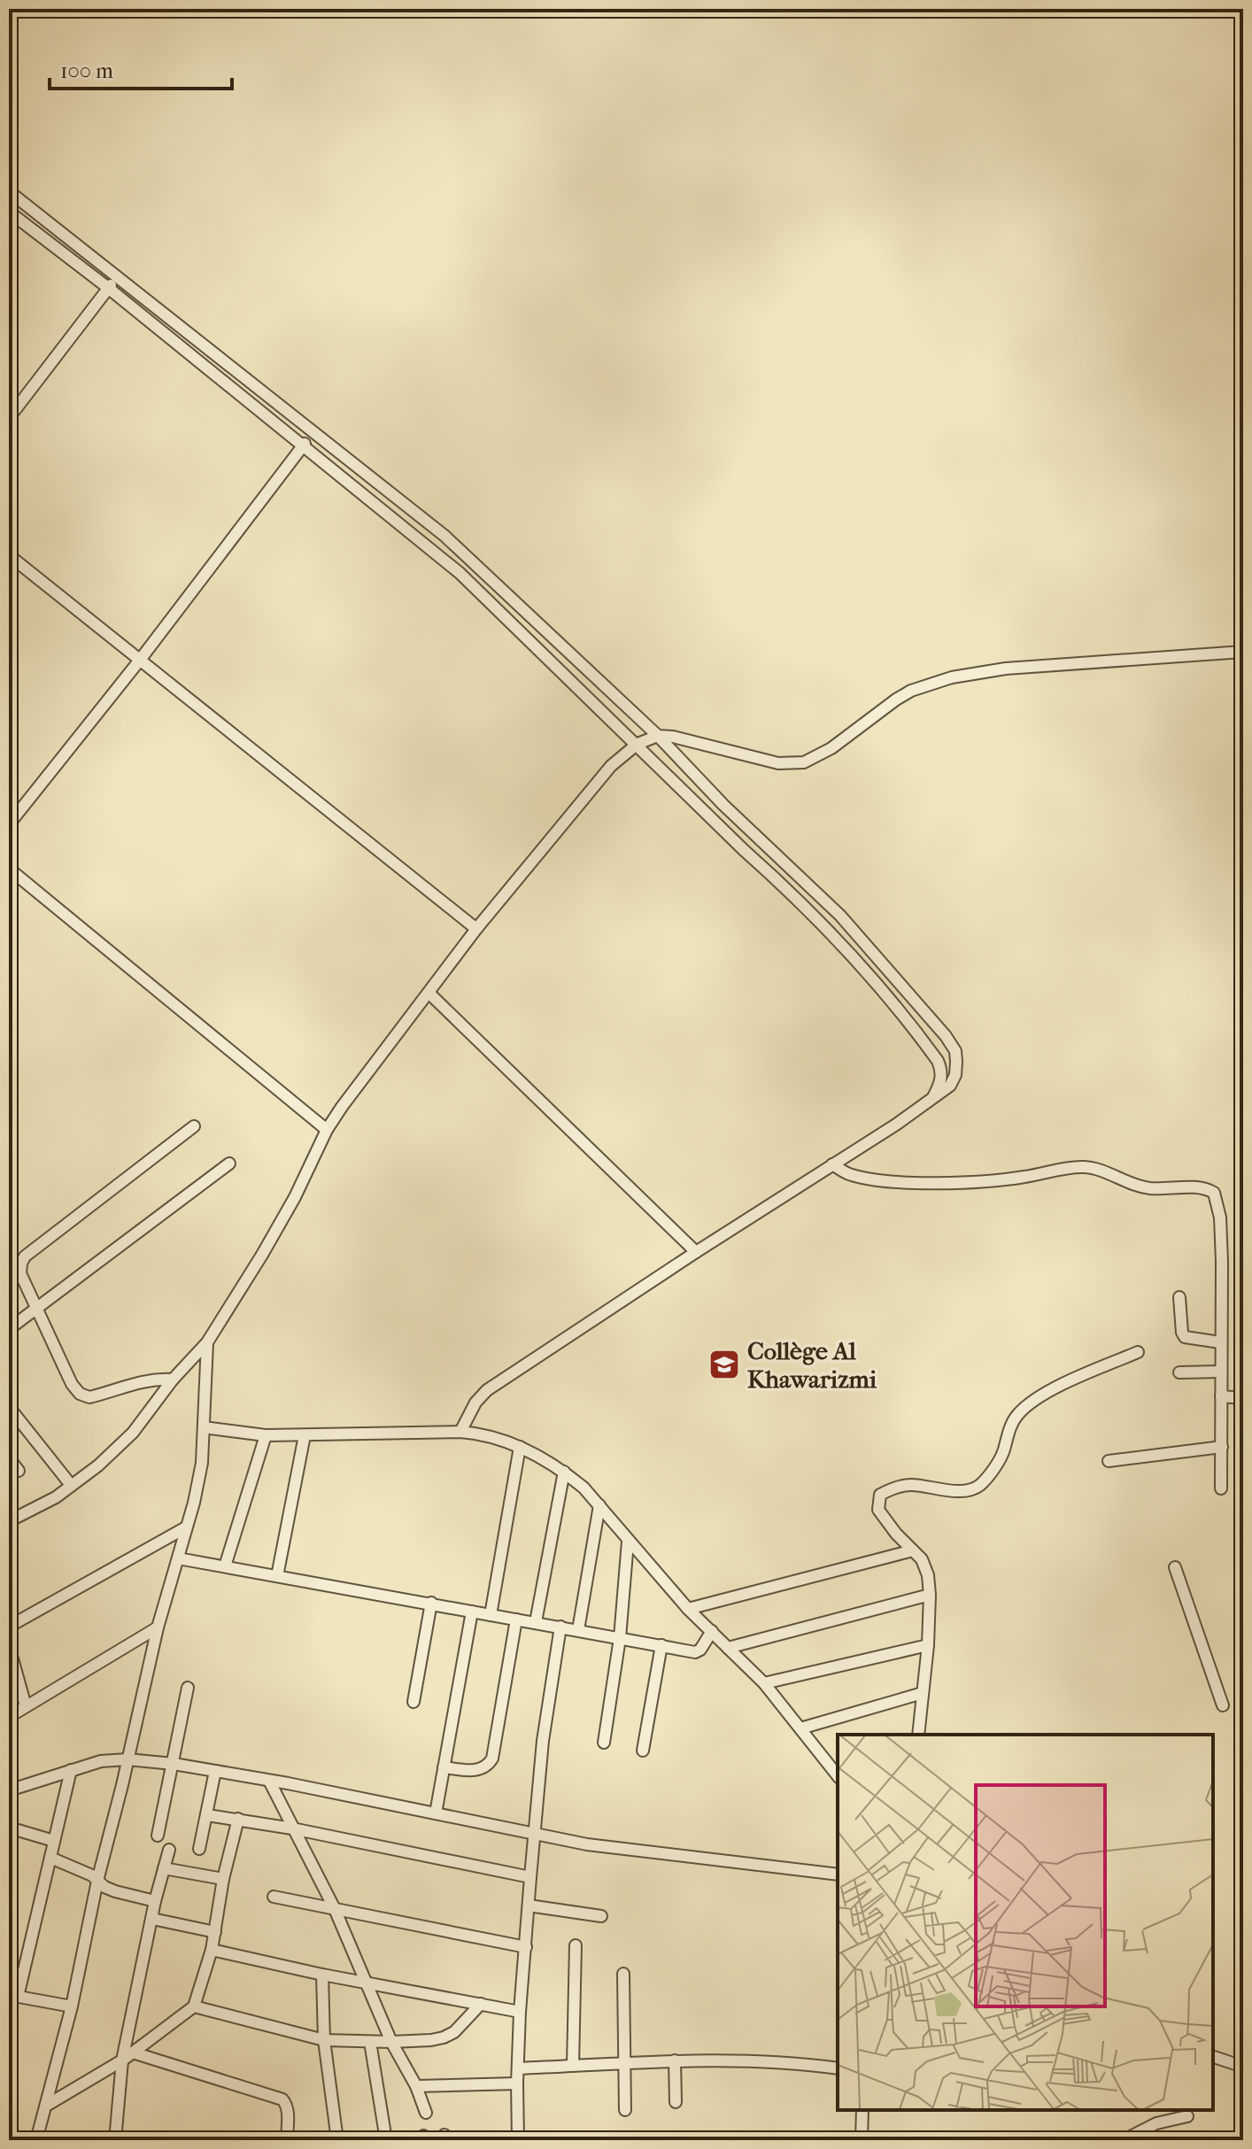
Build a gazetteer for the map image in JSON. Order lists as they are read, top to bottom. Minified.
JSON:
{"places":{"school or university":["Collège Al Khawarizmi"]},"scale_bar":"100 m"}
